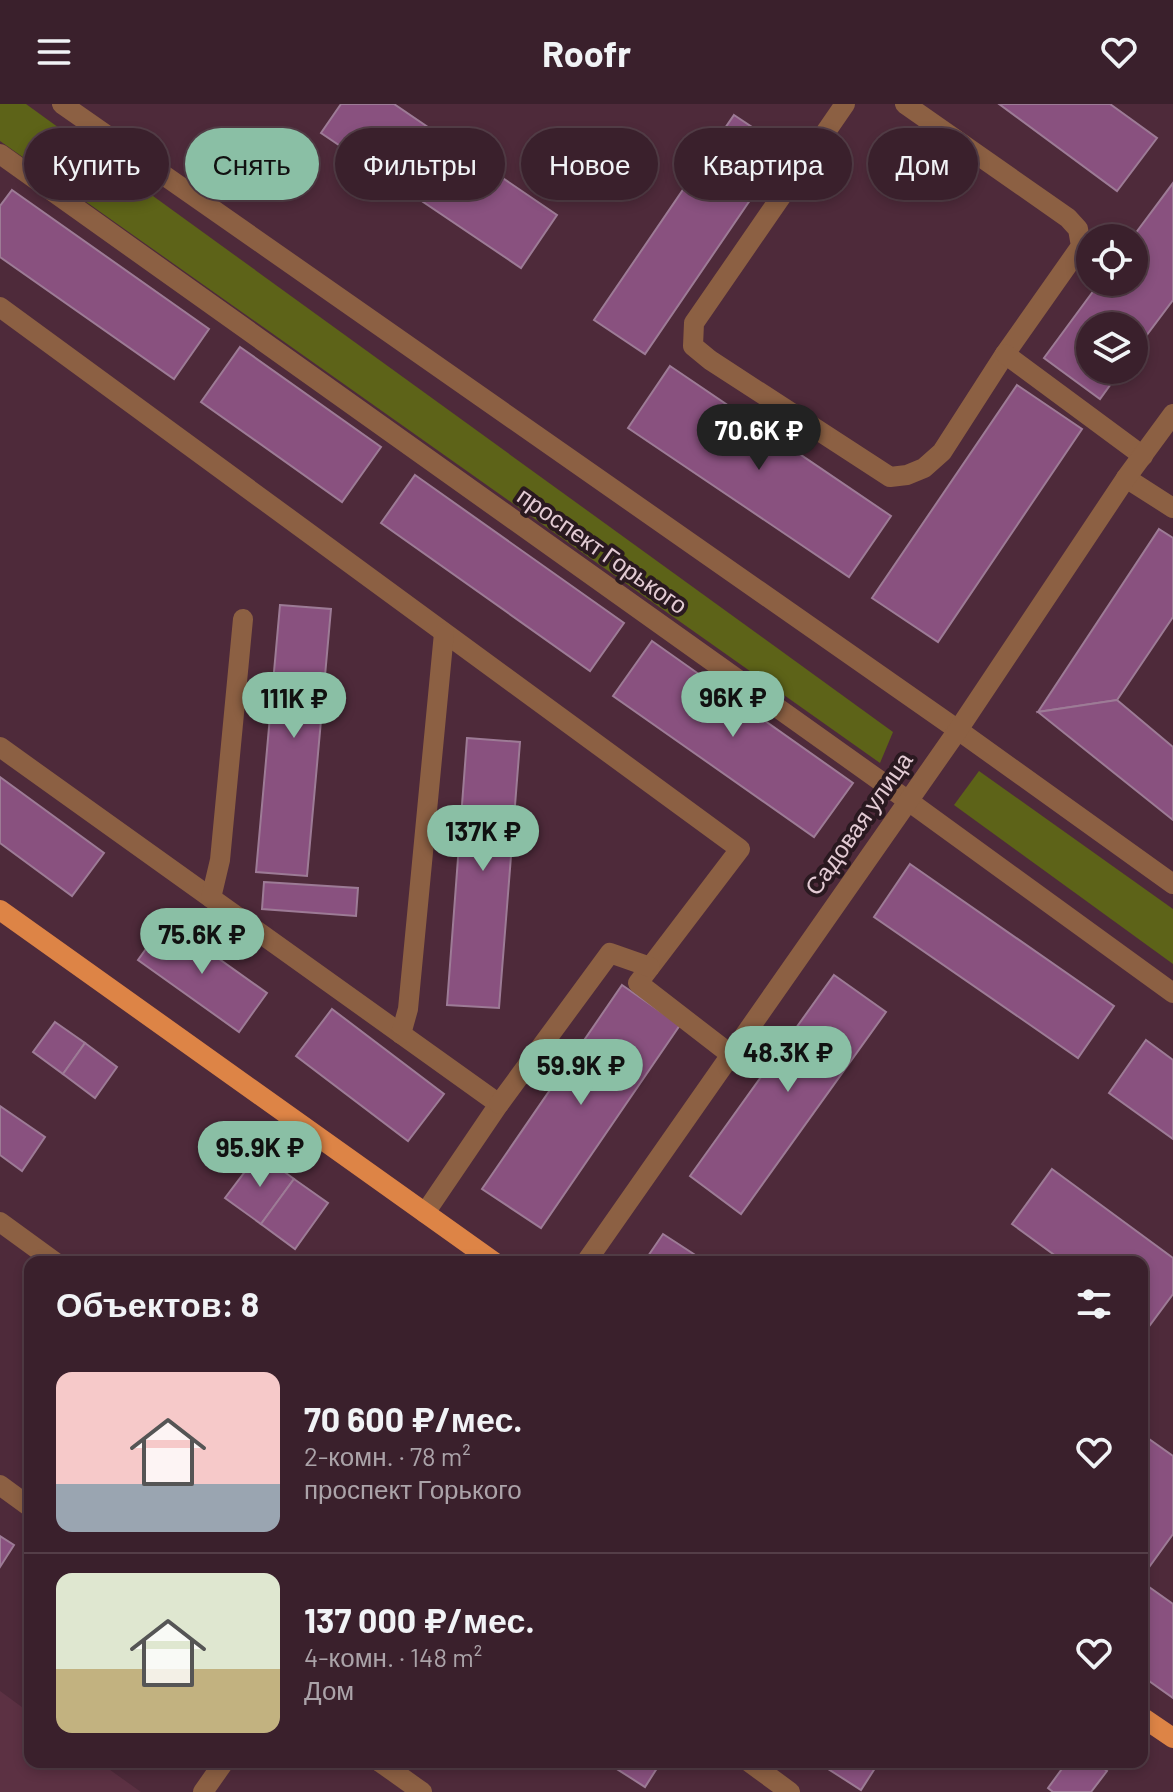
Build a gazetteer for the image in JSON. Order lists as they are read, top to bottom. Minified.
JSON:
{"streets":{"street":["проспект Горького","Садовая улица"]},"crossings":[["проспект Горького","Садовая улица"]],"page":{"header":"Roofr","chip":["Купить","Снять","Фильтры","Новое","Квартира","Дом"],"price":["70.6K ₽","96K ₽","111K ₽","137K ₽","75.6K ₽","48.3K ₽","59.9K ₽","95.9K ₽"],"heading":"Объектов: 8","list":[{"name":"70 600 ₽/мес.","note":"2-комн. · 78 m² · проспект Горького"},{"name":"137 000 ₽/мес.","note":"4-комн. · 148 m² · Дом"}]}}
